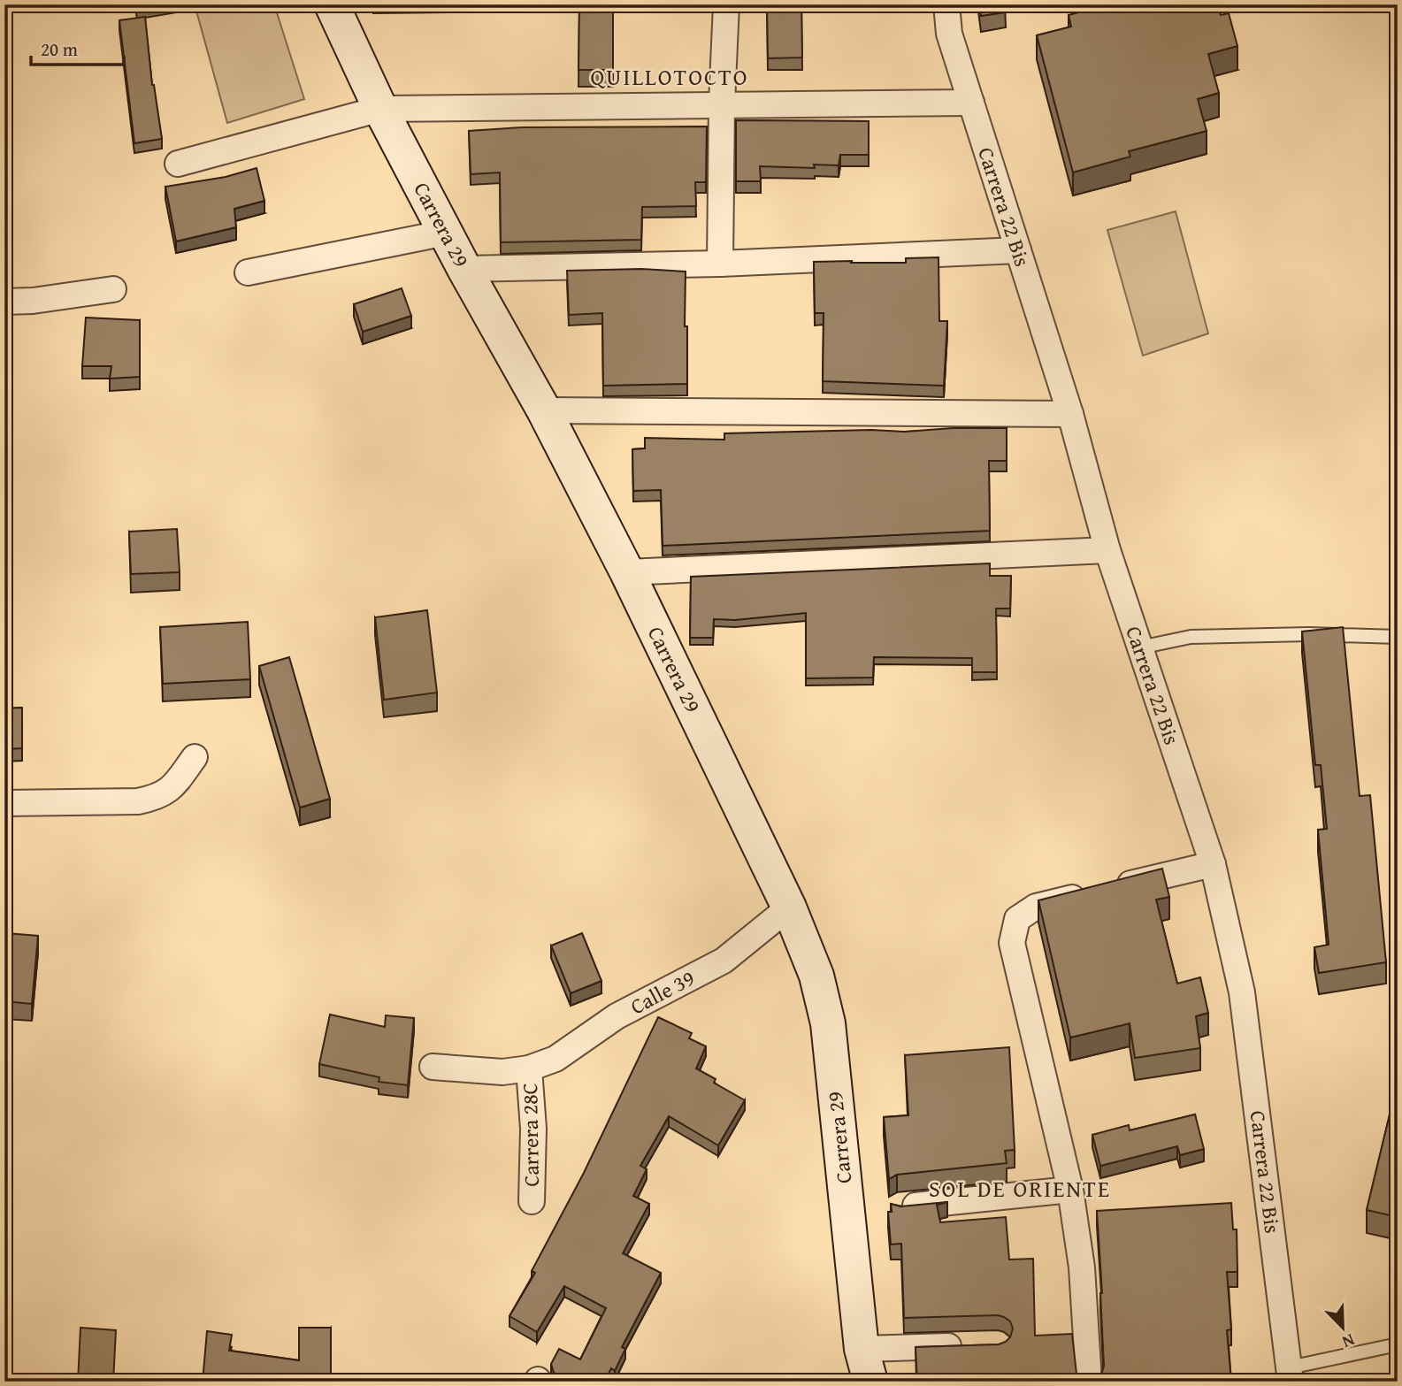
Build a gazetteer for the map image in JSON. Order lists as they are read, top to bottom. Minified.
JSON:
{"streets":{"street":["Carrera 22 Bis","Carrera 29","Calle 39","Carrera 28C"]},"crossings":[["Carrera 29","Calle 39"],["Calle 39","Carrera 28C"]],"districts":["QUILLOTOCTO","SOL DE ORIENTE"],"scale_bar":"20 m","north":"bottom right"}
